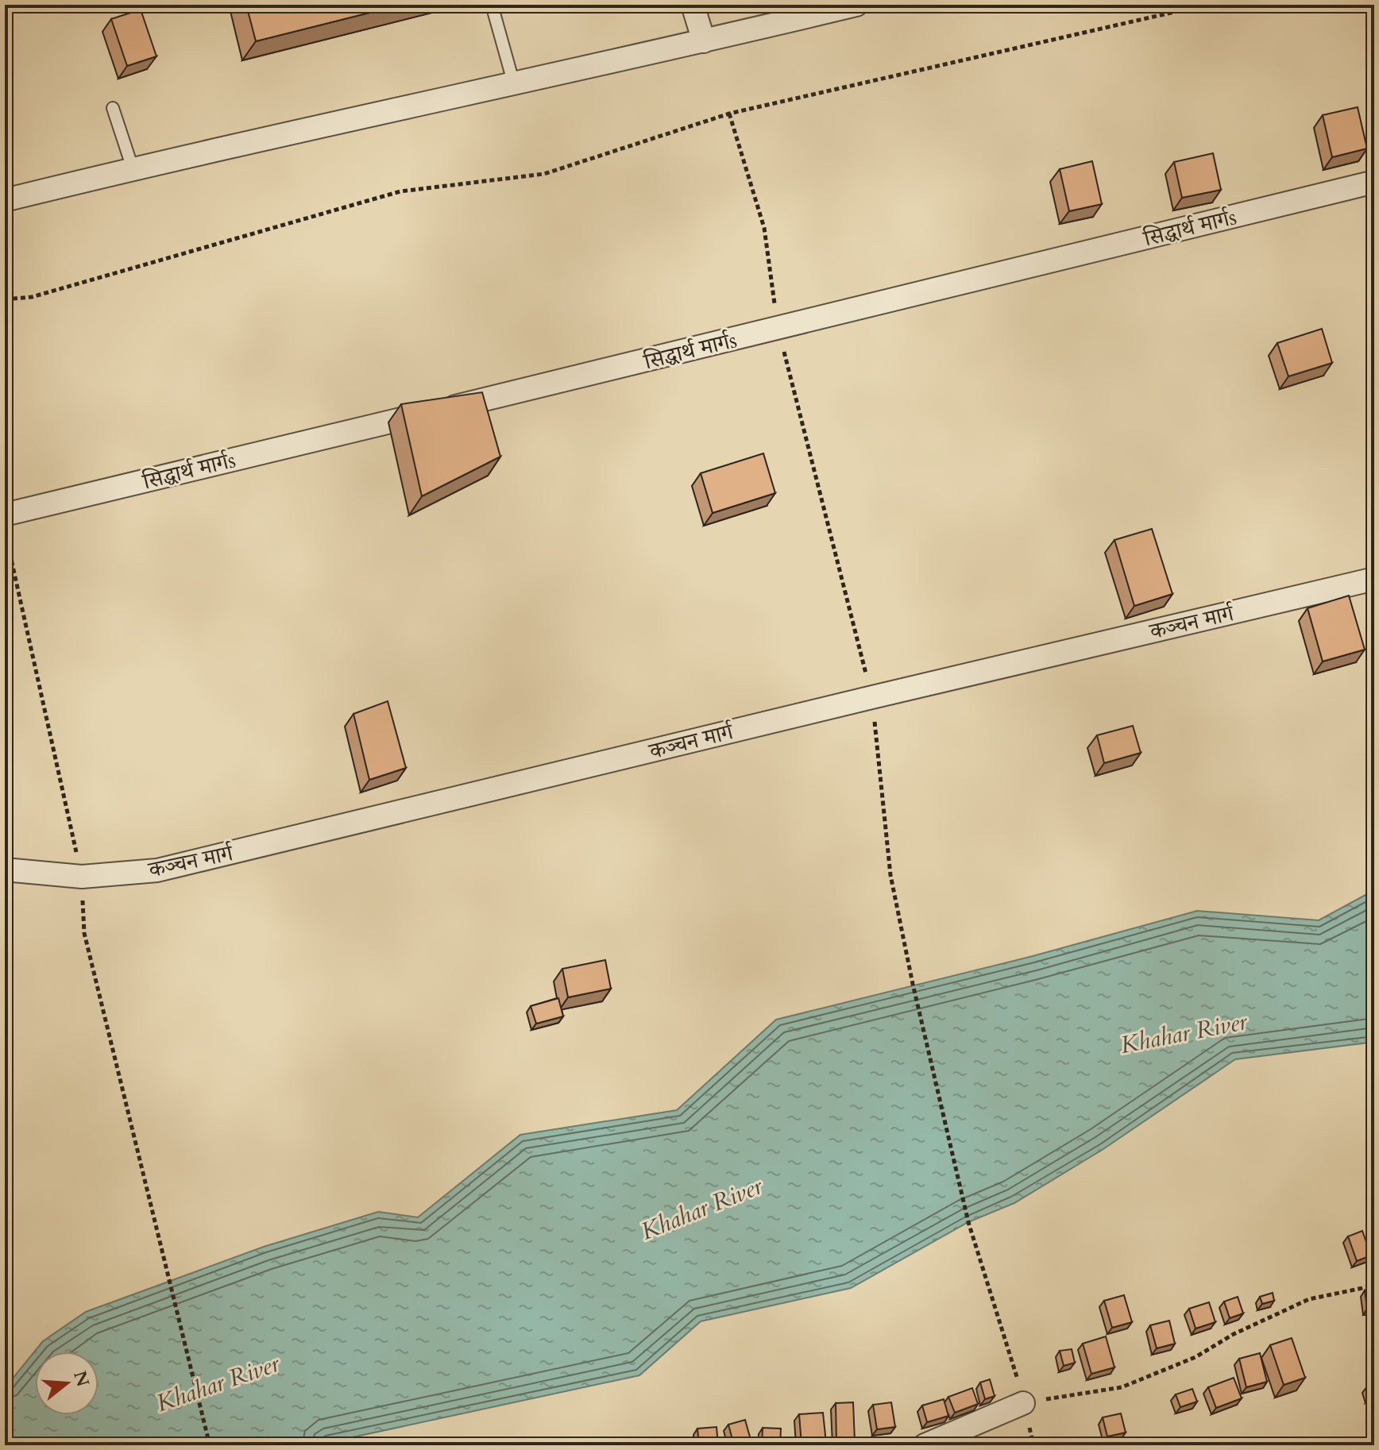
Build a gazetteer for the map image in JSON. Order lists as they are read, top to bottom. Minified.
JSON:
{"streets":{"street":["सिद्धार्थ मार्गs","कञ्चन मार्ग"]},"water":["Khahar River"],"north":"right"}
